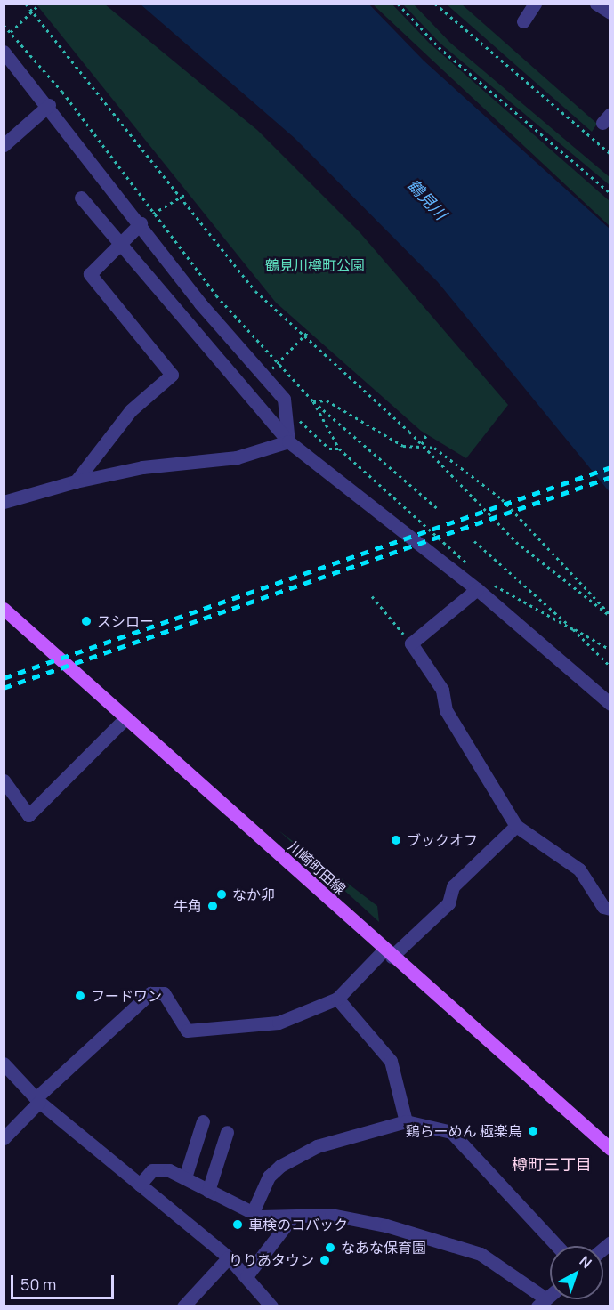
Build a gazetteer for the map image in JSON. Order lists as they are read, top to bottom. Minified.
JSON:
{"streets":{"main road":["川崎町田線"]},"districts":["樽町三丁目"],"water":["鶴見川"],"parks":["鶴見川樽町公園"],"places":["スシロー","ブックオフ","なか卯","牛角","フードワン","鶏らーめん 極楽鳥","車検のコバック","なあな保育園","りりあタウン"],"scale_bar":"50 m","north":"top right"}
